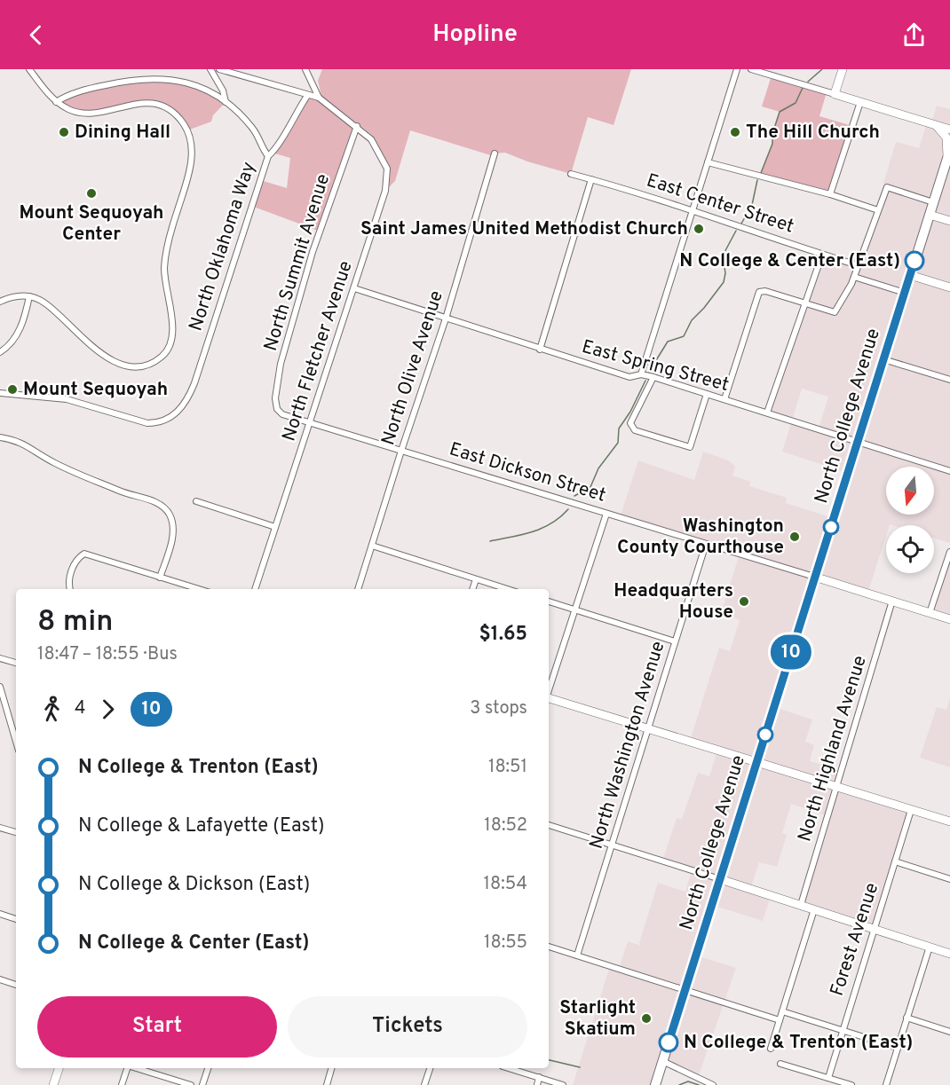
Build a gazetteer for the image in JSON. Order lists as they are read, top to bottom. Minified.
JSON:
{"streets":{"main road":["North College Avenue"],"street":["East Center Street","North Oklahoma Way","North Summit Avenue","North Fletcher Avenue","East Spring Street","North Olive Avenue","East Dickson Street","North Washington Avenue","North Highland Avenue","Forest Avenue"]},"crossings":[["North Summit Avenue","North Fletcher Avenue"],["North Summit Avenue","East Dickson Street"],["North Fletcher Avenue","East Spring Street"],["North Fletcher Avenue","East Dickson Street"],["East Spring Street","North Olive Avenue"],["East Spring Street","North College Avenue"],["North Olive Avenue","East Dickson Street"],["North College Avenue","East Dickson Street"],["East Dickson Street","North Washington Avenue"],["East Dickson Street","North Highland Avenue"]],"places":["Dining Hall","The Hill Church","Mount Sequoyah Center","Saint James United Methodist Church","N College & Center (East)","Mount Sequoyah","Washington County Courthouse","Headquarters House","Starlight Skatium","N College & Trenton (East)"],"lines":["bus line 10"],"north":"bottom","page":{"header":"Hopline","on_map":"10","heading":["8 min","18:47 – 18:55 · Bus","$1.65"],"legs":["4","10","3 stops"],"list":[{"name":"N College & Trenton (East)","value":"18:51"},{"name":"N College & Lafayette (East)","value":"18:52"},{"name":"N College & Dickson (East)","value":"18:54"},{"name":"N College & Center (East)","value":"18:55"}],"buttons":["Start","Tickets"]}}
